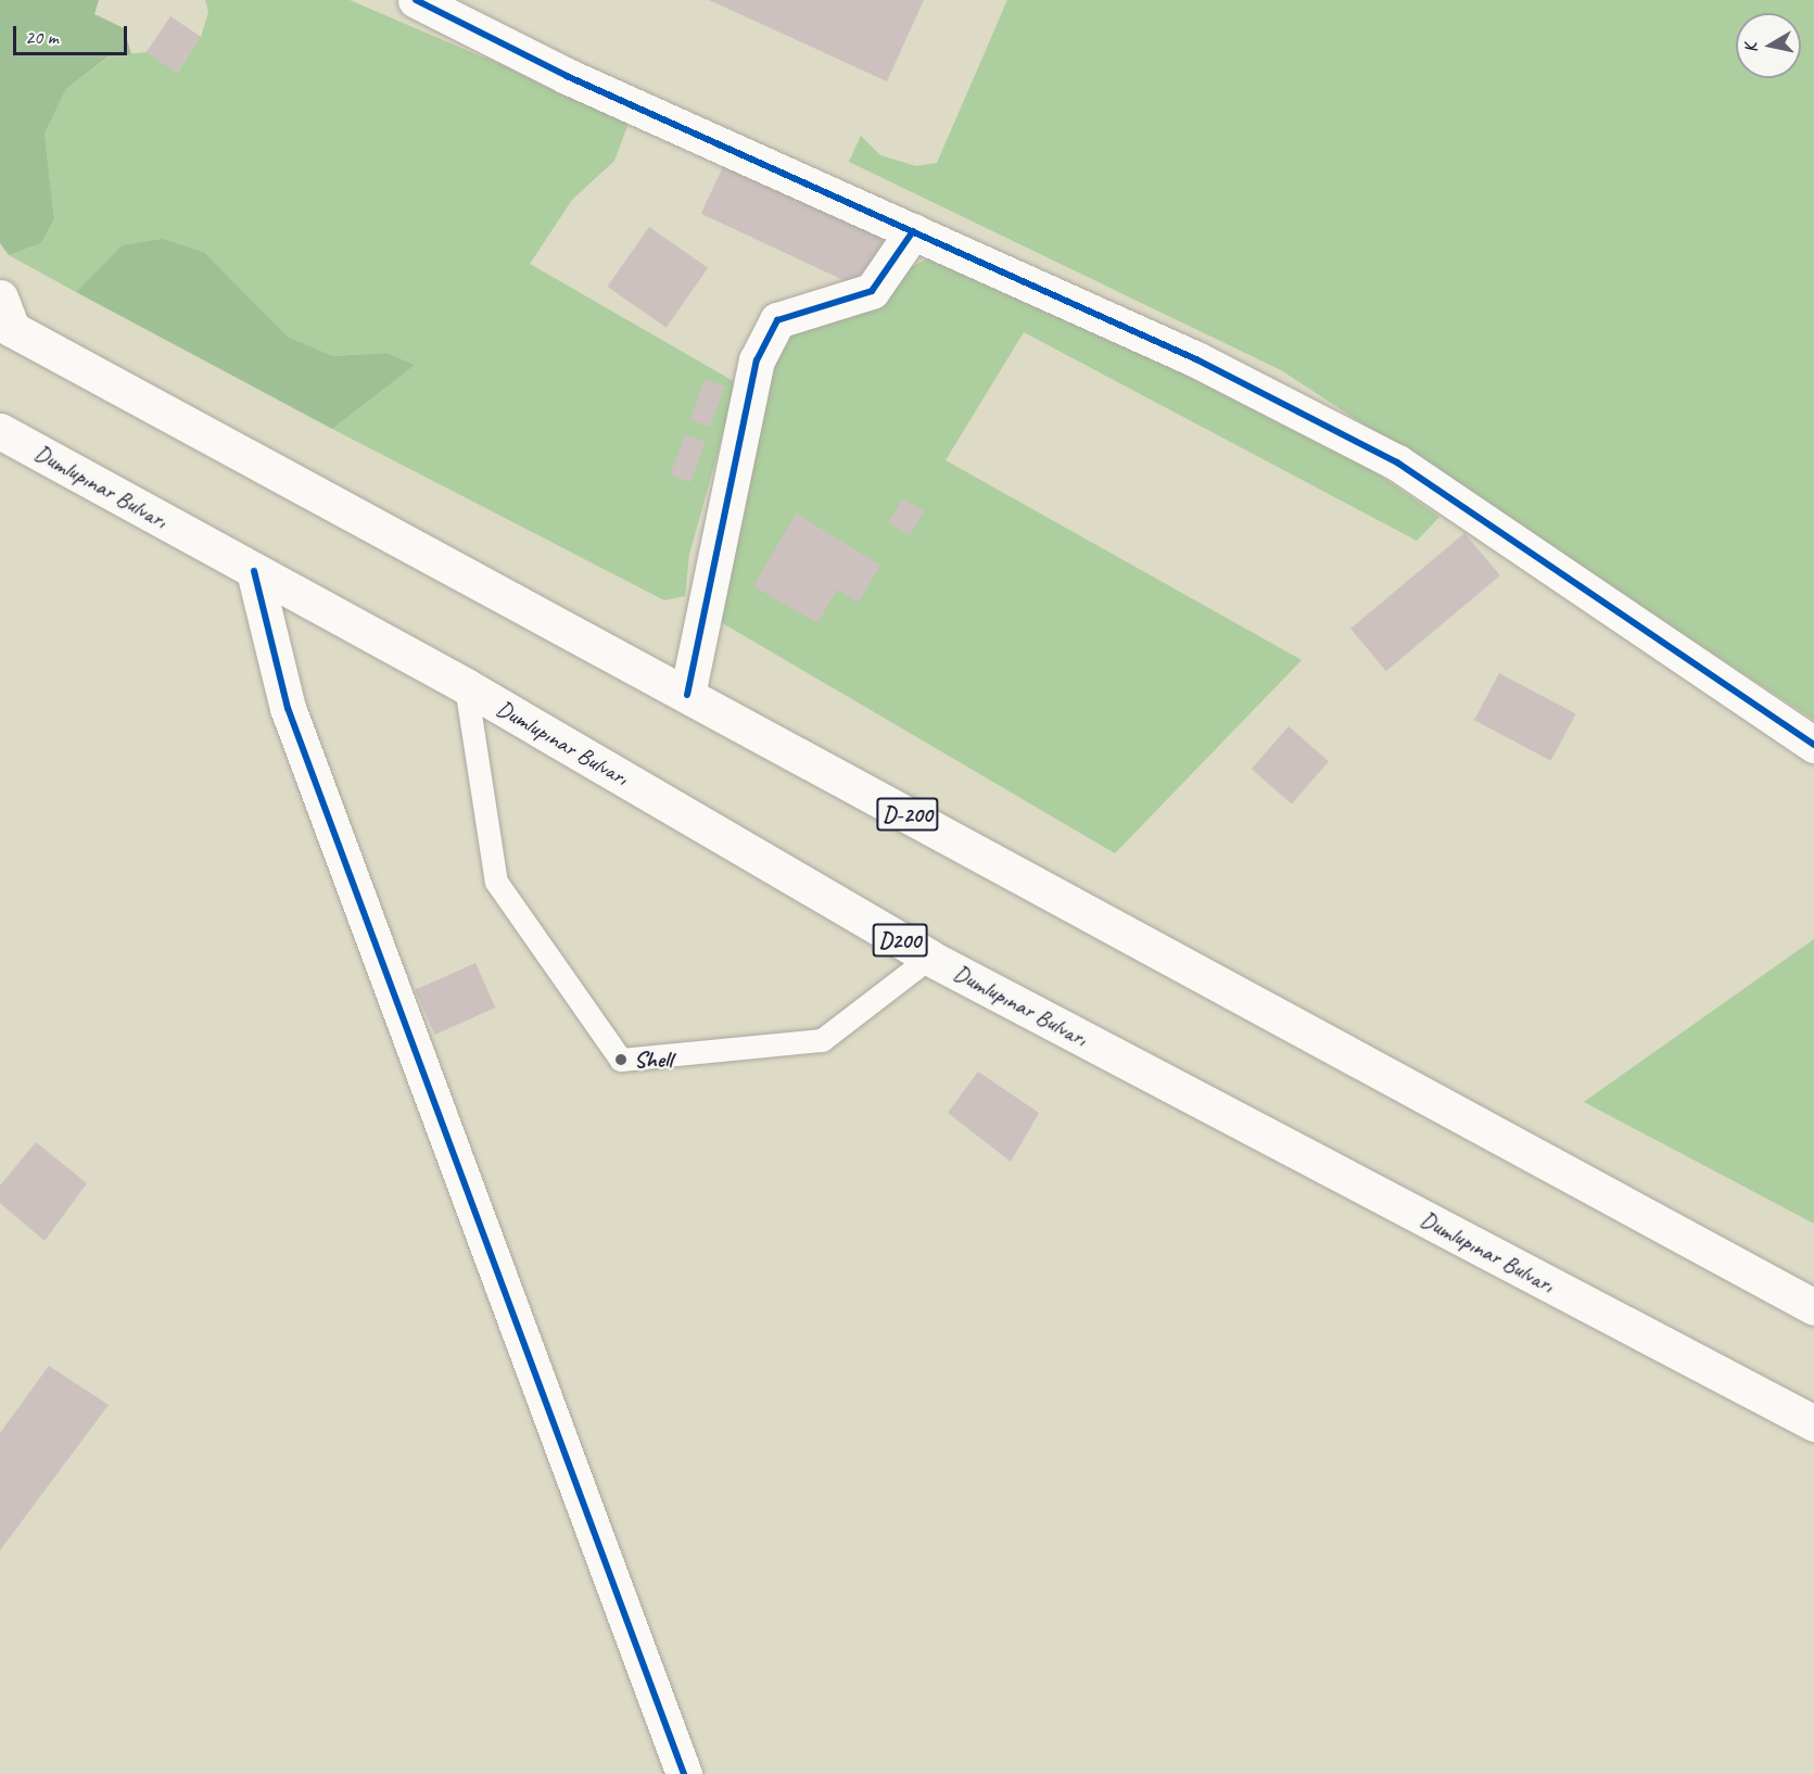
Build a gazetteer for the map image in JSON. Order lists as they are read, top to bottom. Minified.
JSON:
{"streets":{"main road":["Dumlupınar Bulvarı","D-200","D200"]},"places":["Shell"],"scale_bar":"20 m","north":"left"}
